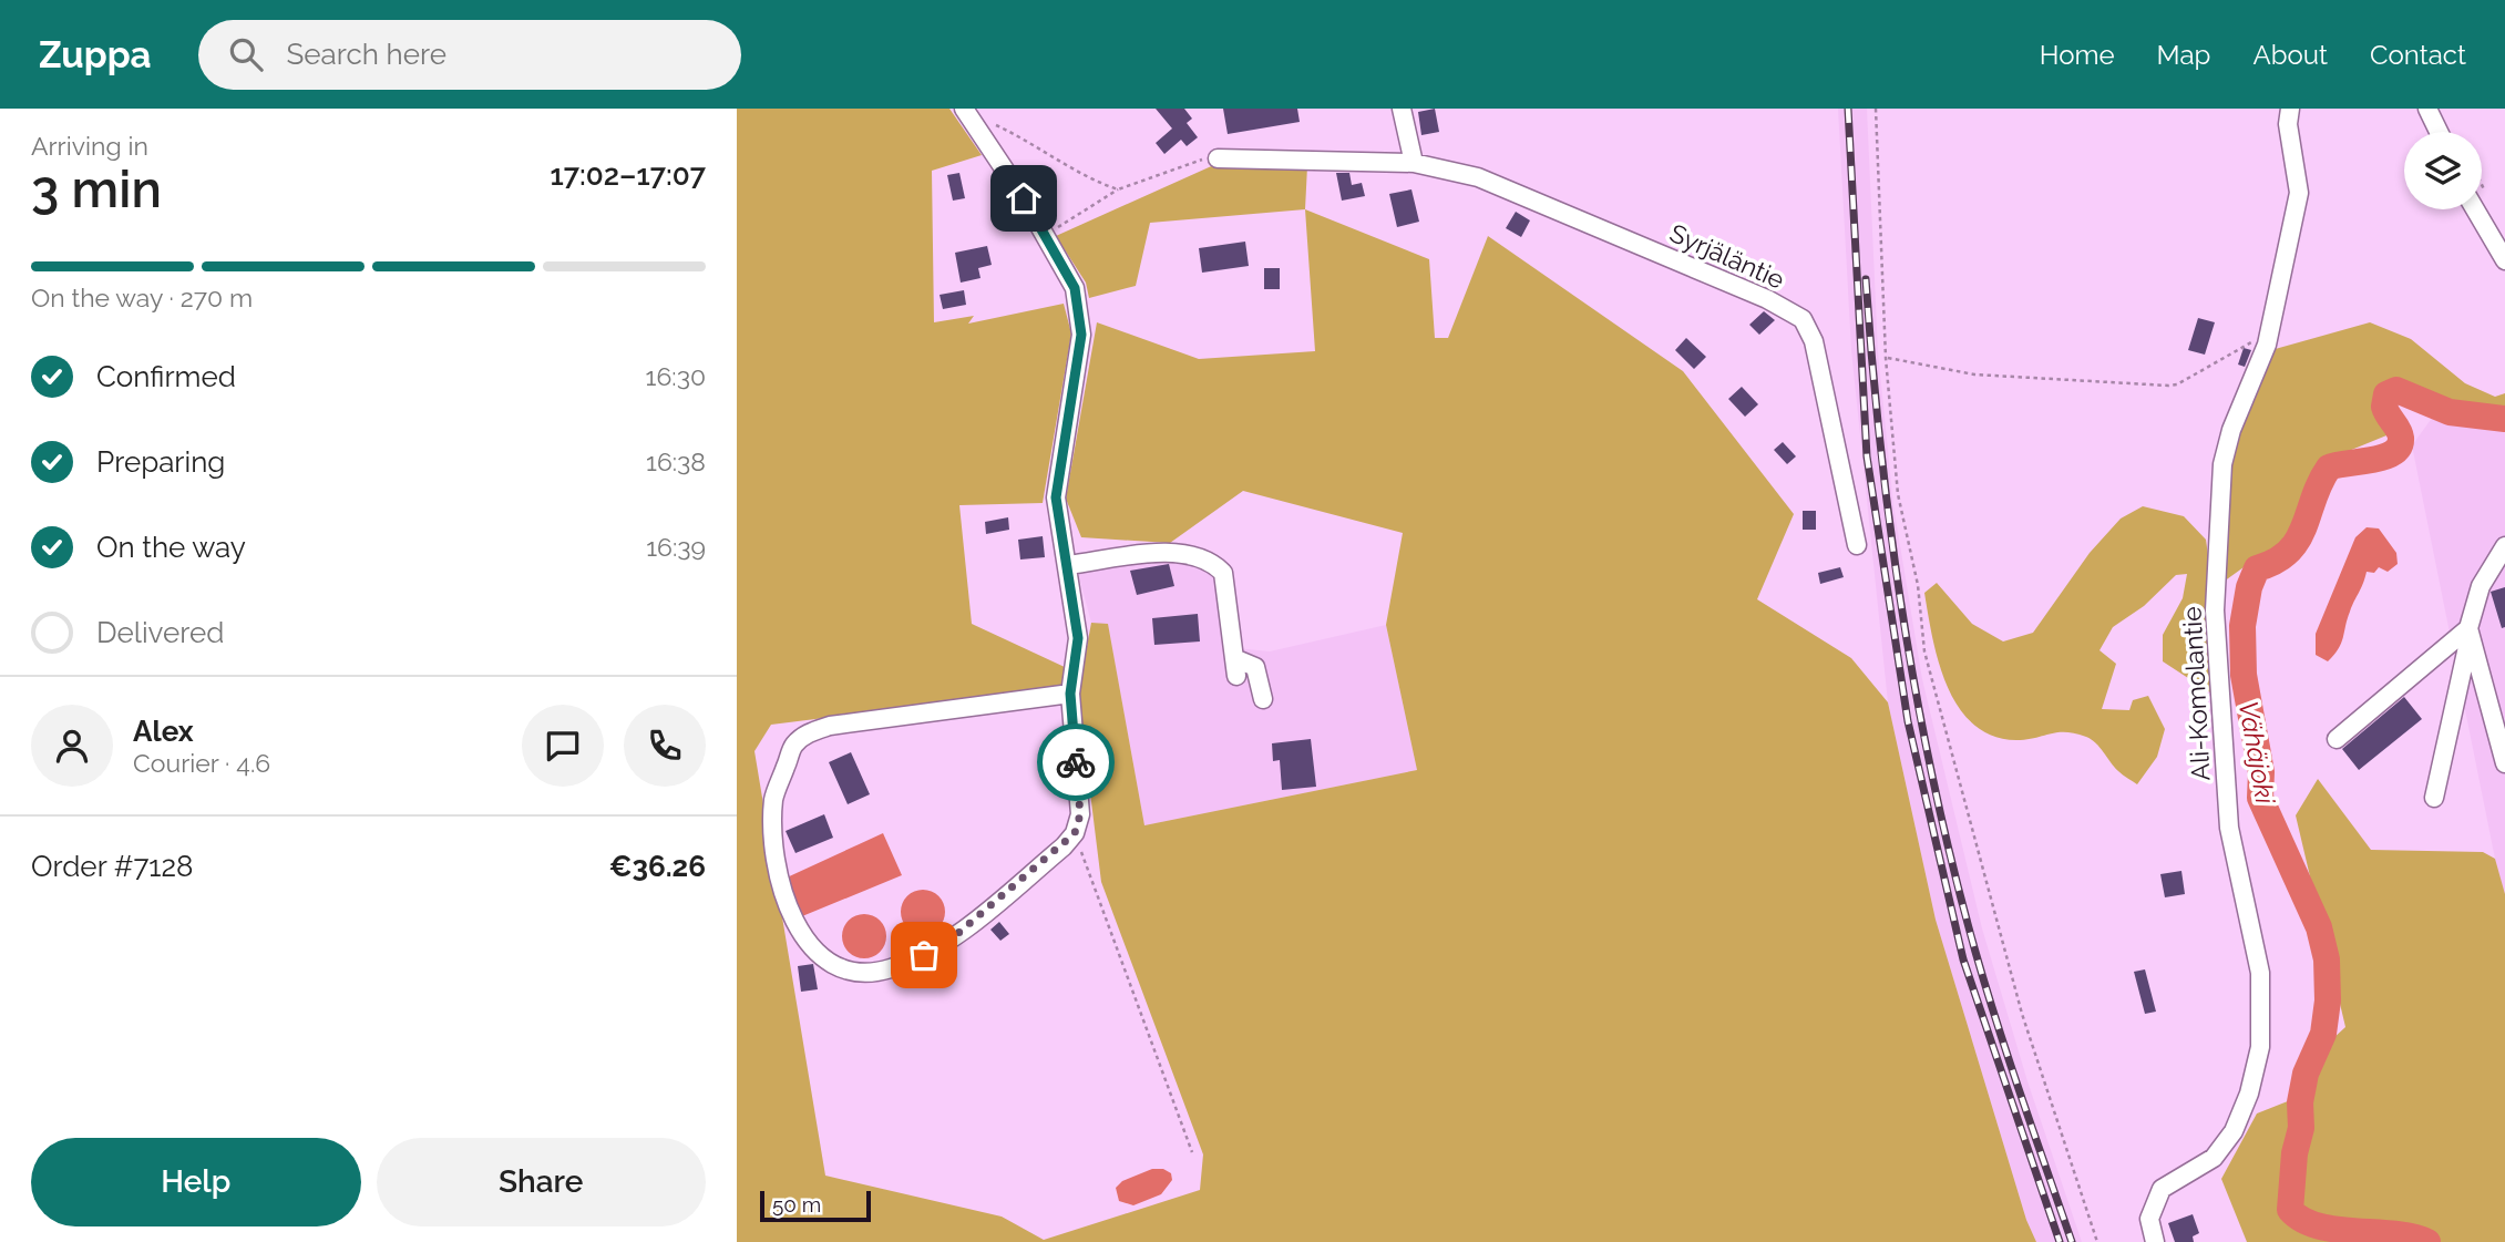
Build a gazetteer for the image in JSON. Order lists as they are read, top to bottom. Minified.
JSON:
{"streets":{"street":["Syrjäläntie","Ali-Komolantie"]},"water":["Vähäjoki"],"scale_bar":"50 m","page":{"header":"Zuppa","search":"Search here","nav":["Home","Map","About","Contact"],"heading":["3 min","Arriving in","17:02–17:07"],"panel":["Alex","Courier · 4.6","Order #7128","€36.26"],"bar":"On the way · 270 m","list":[["Confirmed","16:30"],["Preparing","16:38"],["On the way","16:39"],"Delivered"],"buttons":["Help","Share"],"scale":"50 m"}}
